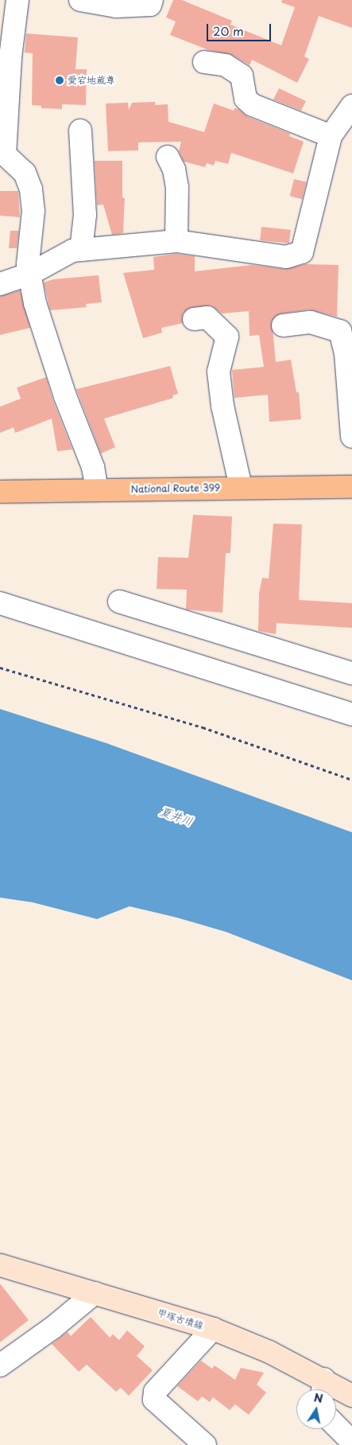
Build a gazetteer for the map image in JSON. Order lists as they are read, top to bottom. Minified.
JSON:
{"streets":{"highway":["National Route 399"],"main road":["甲塚古墳線"]},"water":["夏井川"],"places":["愛宕地蔵尊"],"scale_bar":"20 m","north":"top"}
